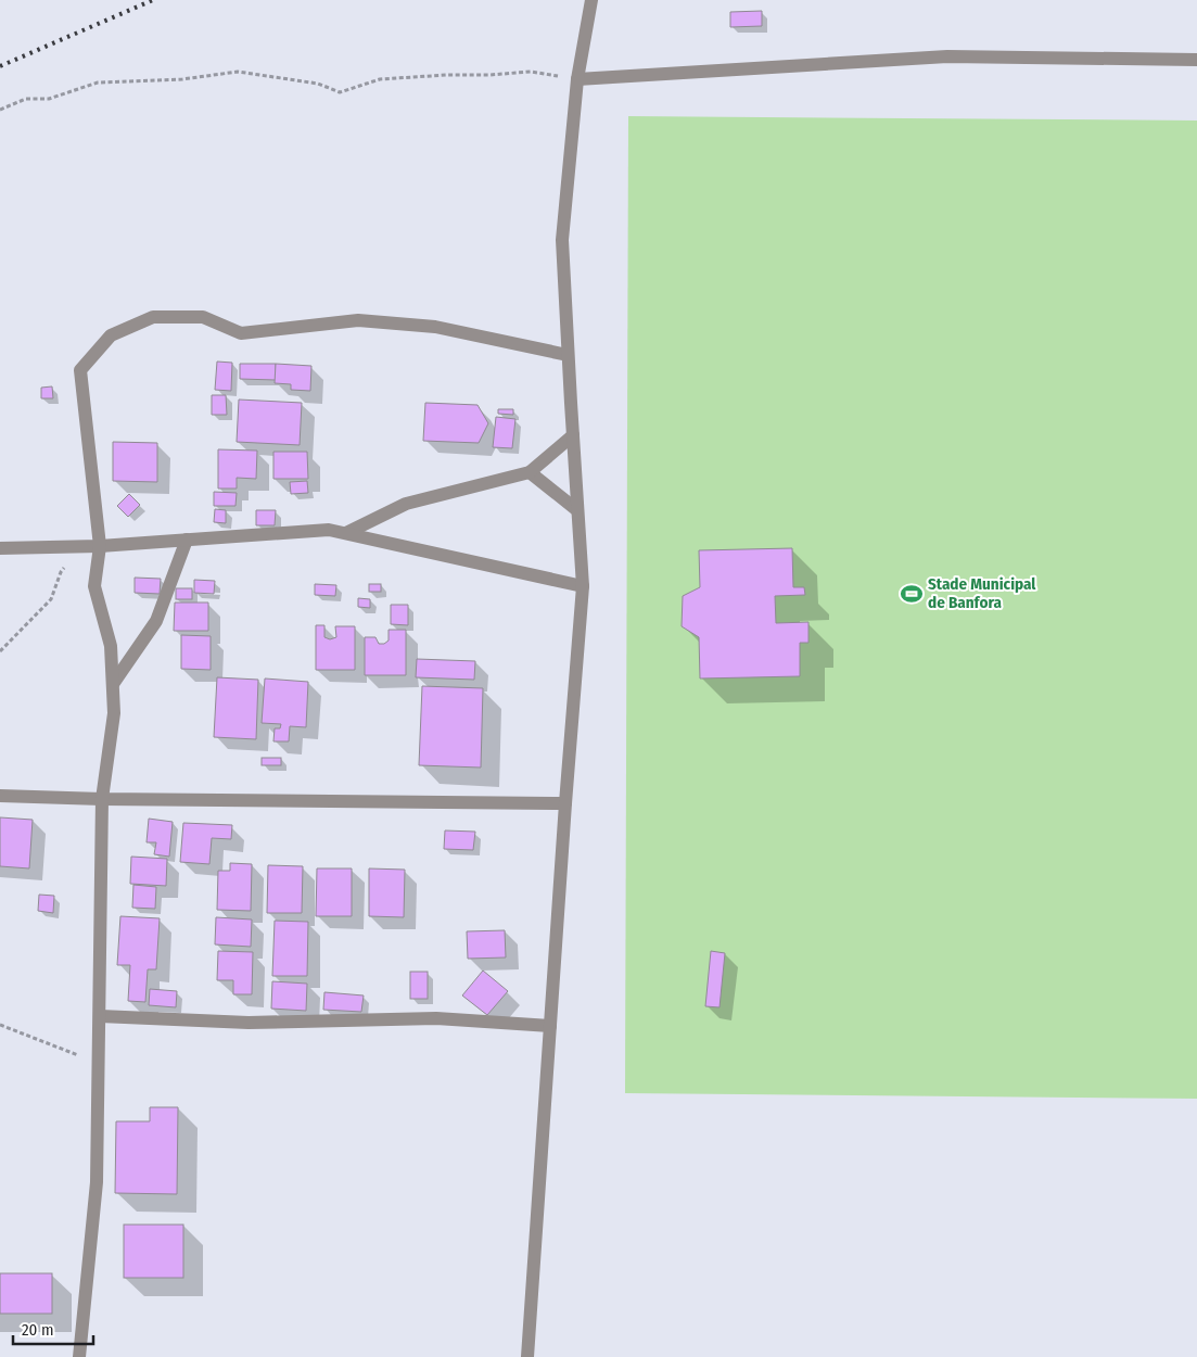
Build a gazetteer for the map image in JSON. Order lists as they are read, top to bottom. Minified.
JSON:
{"places":{"sports":["Stade Municipal de Banfora"]},"scale_bar":"20 m"}
